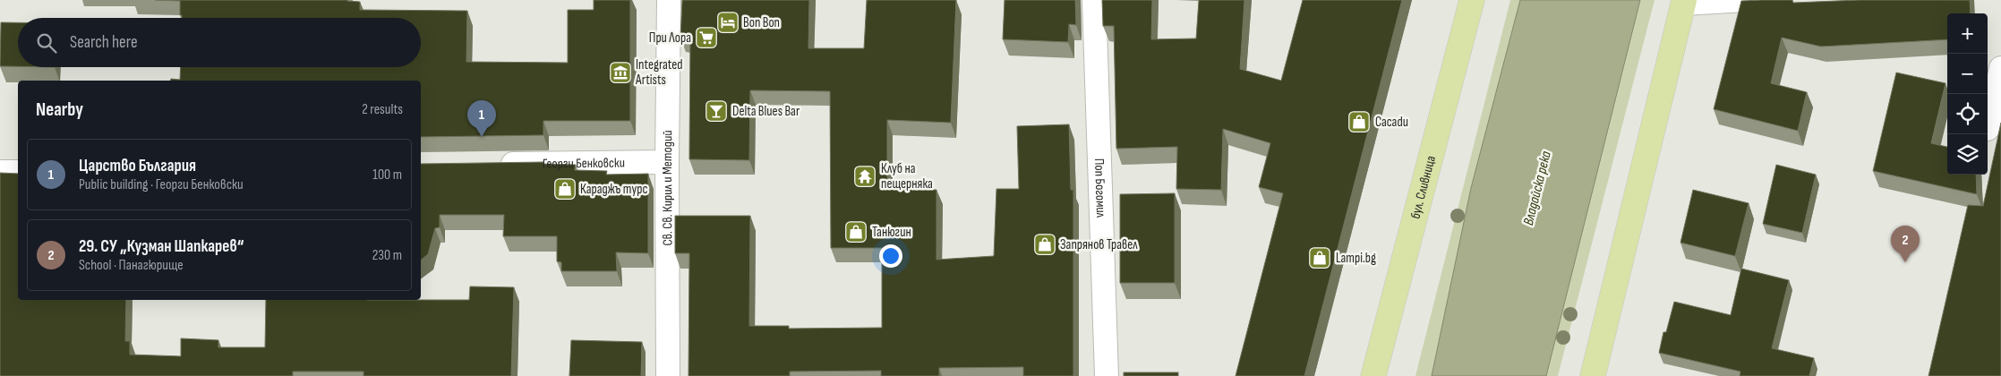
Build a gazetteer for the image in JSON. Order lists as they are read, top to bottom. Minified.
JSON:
{"streets":{"main road":["бул. Сливница"],"street":["Георги Бенковски","Св. Св. Кирил и Методий","Поп Богомил"]},"crossings":[["Георги Бенковски","Св. Св. Кирил и Методий"]],"water":["Владайска река"],"places":{"hotel":["Bon Bon"],"supermarket":["При Лора"],"museum":["Integrated Artists"],"bar":["Delta Blues Bar"],"shop":["Cacadu","Караджъ турс","Танюгин","Запрянов Травел","Lampi.bg"],"temple":["Клуб на пещерняка"]},"page":{"map_buttons":["+","−"],"search":"Search here","heading":["Nearby","2 results"],"pins":["1","2"],"list":[{"mark":"1","name":"Царство България","note":"Public building · Георги Бенковски","value":"100 m"},{"mark":"2","name":"29. СУ „Кузман Шапкарев“","note":"School · Панагюрище","value":"230 m"}]}}
